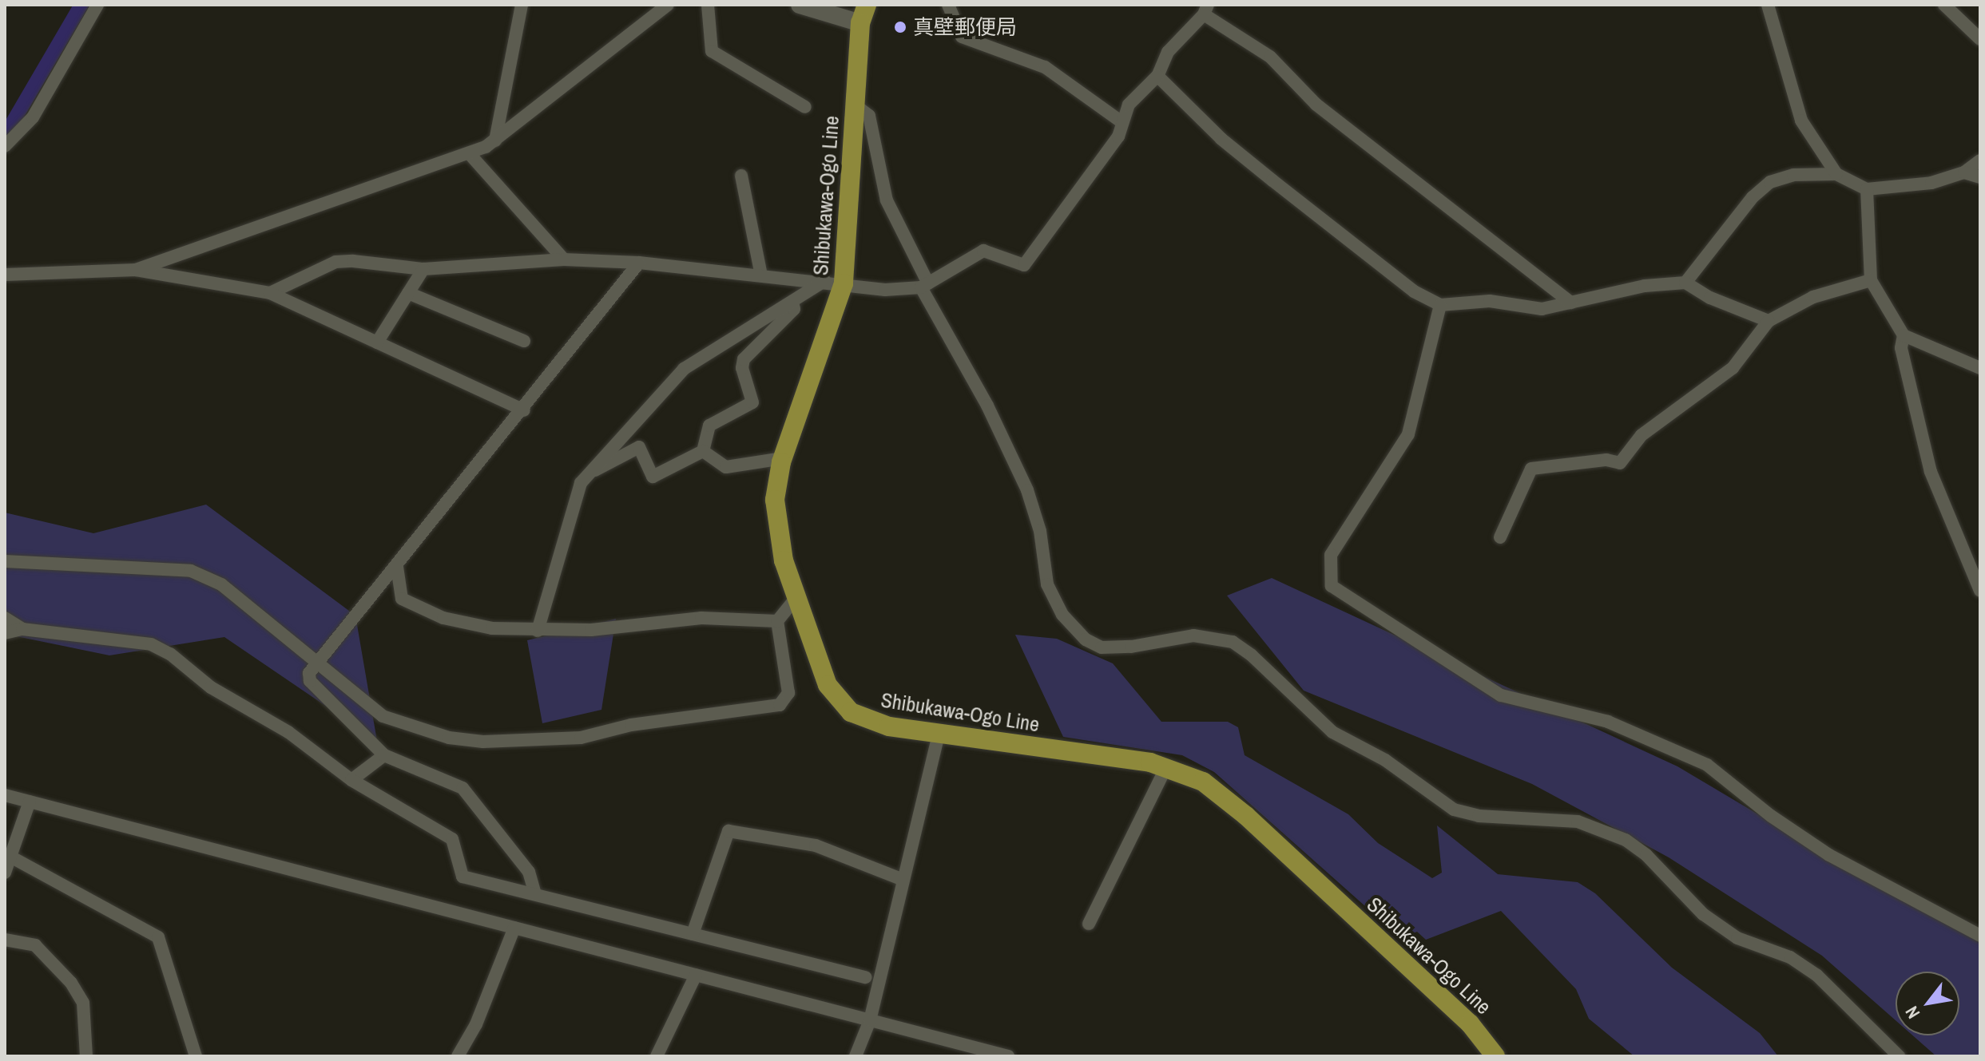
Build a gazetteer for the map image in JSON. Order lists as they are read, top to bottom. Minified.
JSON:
{"streets":{"main road":["Shibukawa-Ogo Line"]},"places":["真壁郵便局"],"north":"bottom left"}
